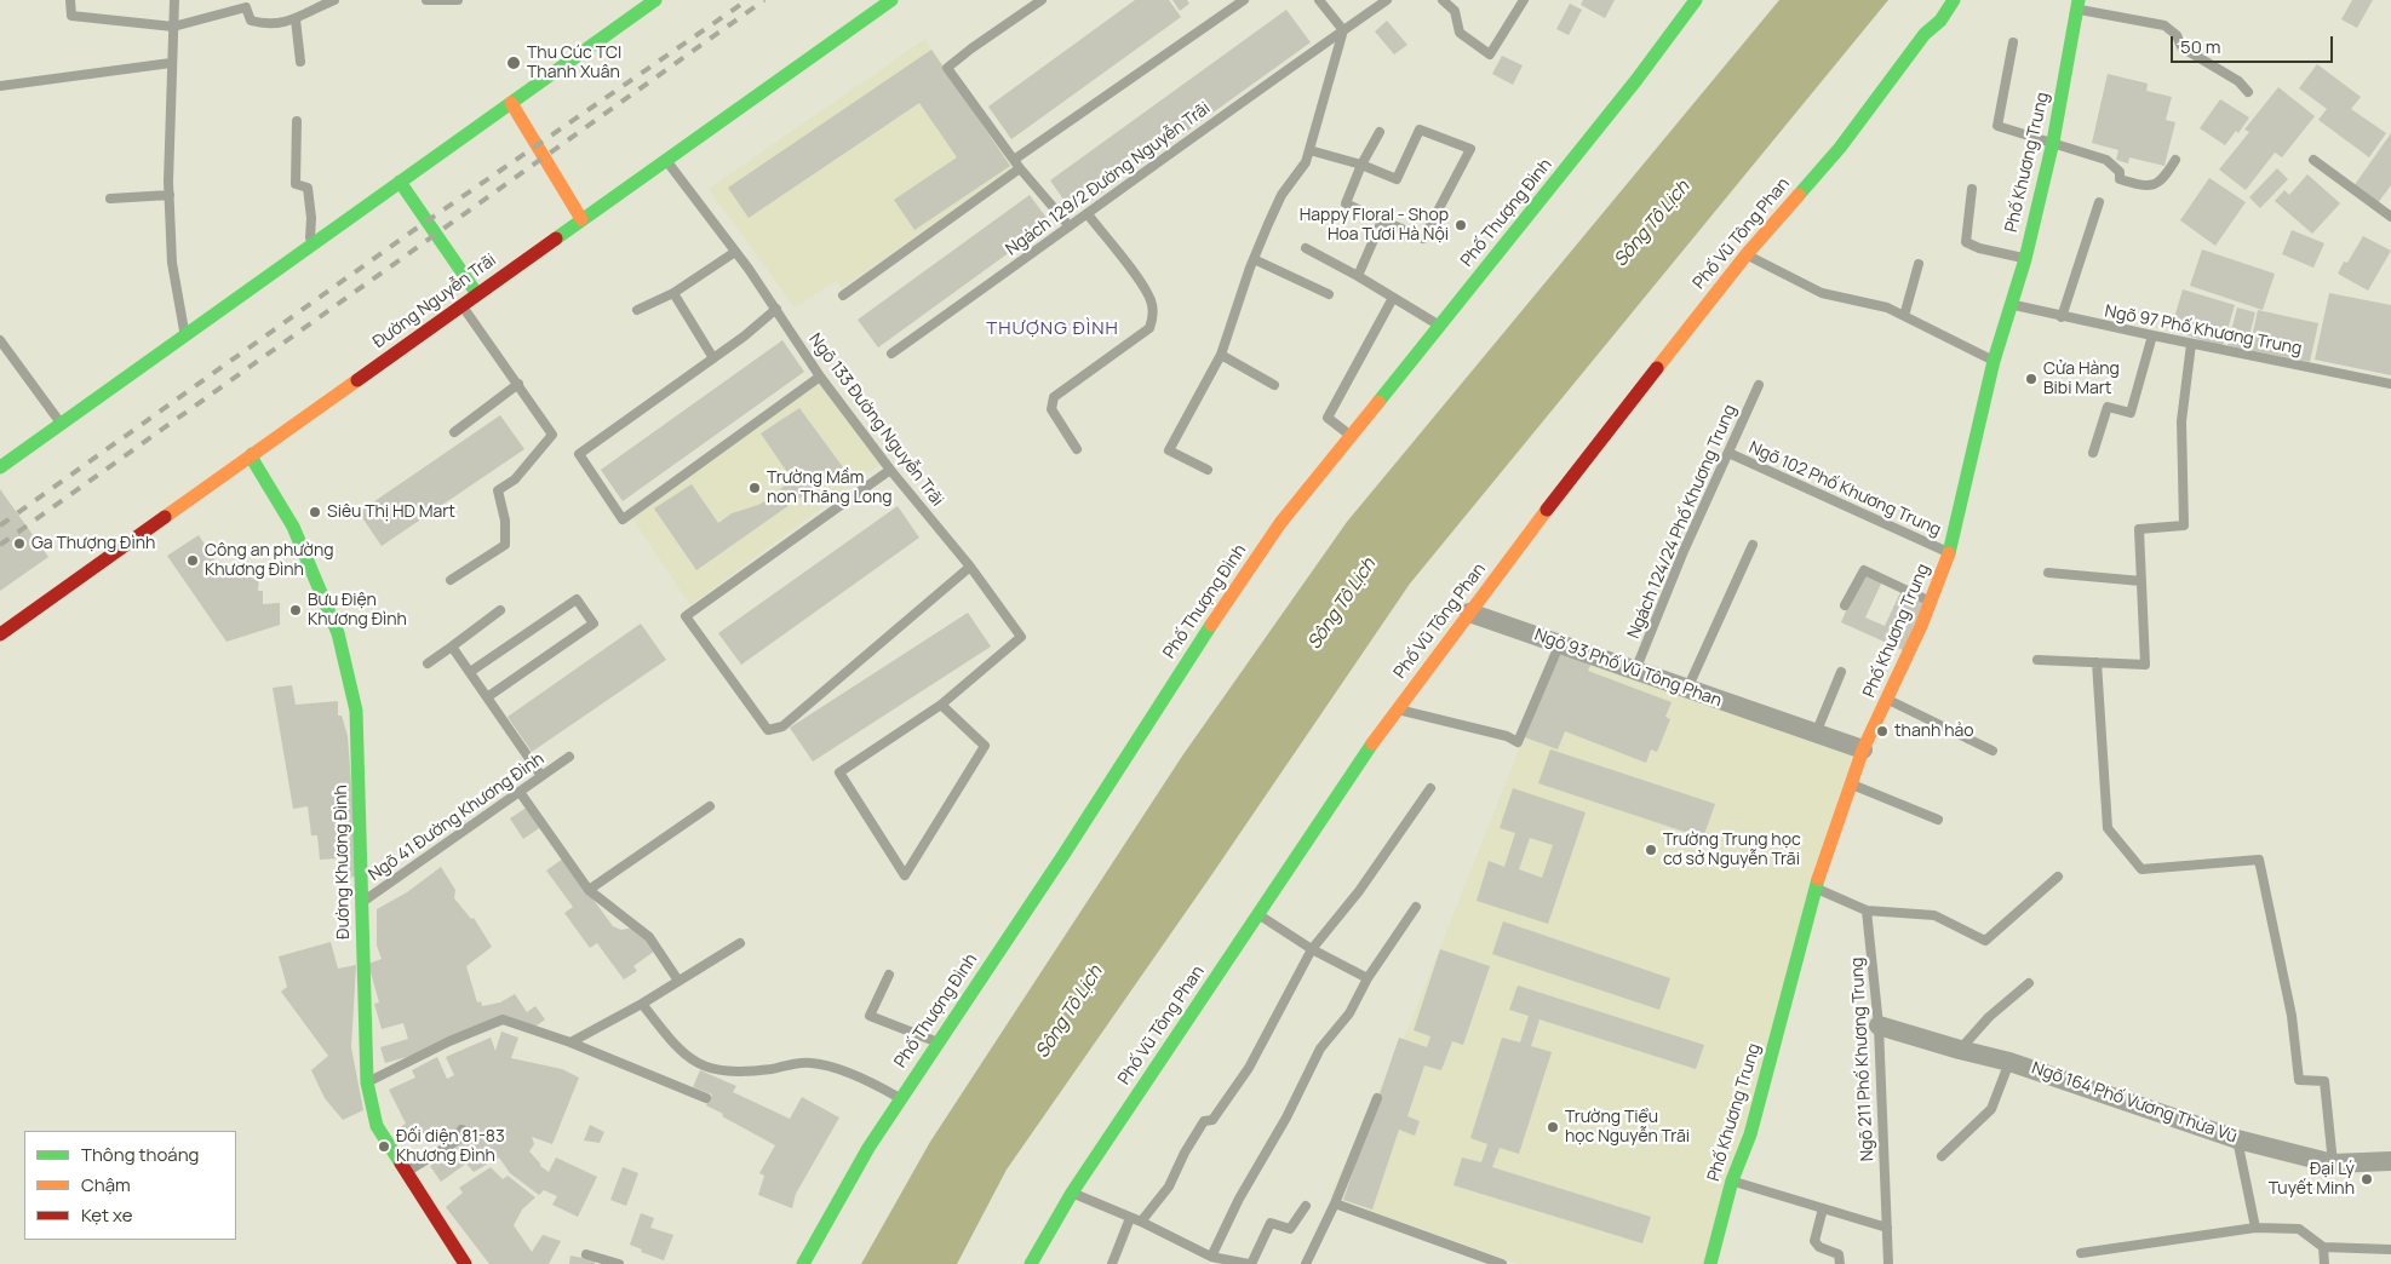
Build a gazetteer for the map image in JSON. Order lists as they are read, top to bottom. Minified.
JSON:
{"streets":{"main road":["Phố Khương Trung","Phố Thượng Đình","Phố Vũ Tông Phan","Đường Nguyễn Trãi","Đường Khương Đình"],"street":["Ngõ 93 Phố Vũ Tông Phan","Ngõ 164 Phố Vương Thừa Vũ"],"lane":["Ngách 129/2 Đường Nguyễn Trãi","Ngõ 97 Phố Khương Trung","Ngõ 133 Đường Nguyễn Trãi","Ngõ 102 Phố Khương Trung","Ngách 124/24 Phố Khương Trung","Ngõ 41 Đường Khương Đình","Ngõ 211 Phố Khương Trung"]},"crossings":[["Phố Khương Trung","Ngõ 97 Phố Khương Trung"],["Phố Khương Trung","Ngõ 102 Phố Khương Trung"],["Phố Khương Trung","Ngõ 93 Phố Vũ Tông Phan"],["Phố Vũ Tông Phan","Ngõ 93 Phố Vũ Tông Phan"],["Đường Nguyễn Trãi","Ngõ 133 Đường Nguyễn Trãi"],["Đường Nguyễn Trãi","Đường Khương Đình"],["Ngõ 102 Phố Khương Trung","Ngách 124/24 Phố Khương Trung"],["Ngách 124/24 Phố Khương Trung","Ngõ 93 Phố Vũ Tông Phan"],["Ngõ 41 Đường Khương Đình","Đường Khương Đình"],["Ngõ 211 Phố Khương Trung","Ngõ 164 Phố Vương Thừa Vũ"]],"districts":["THƯỢNG ĐÌNH"],"water":["Sông Tô Lịch"],"places":["Thu Cúc TCI Thanh Xuân","Happy Floral - Shop Hoa Tươi Hà Nội","Cửa Hàng Bibi Mart","Trường Mầm non Thăng Long","Siêu Thị HD Mart","Ga Thượng Đình","Công an phường Khương Đình","Bưu Điện Khương Đình","thanh hảo","Trường Trung học cơ sở Nguyễn Trãi","Trường Tiểu học Nguyễn Trãi","Đối diện 81-83 Khương Đình","Đại Lý Tuyết Minh"],"legend":["Thông thoáng","Chậm","Kẹt xe"],"scale_bar":"50 m"}
